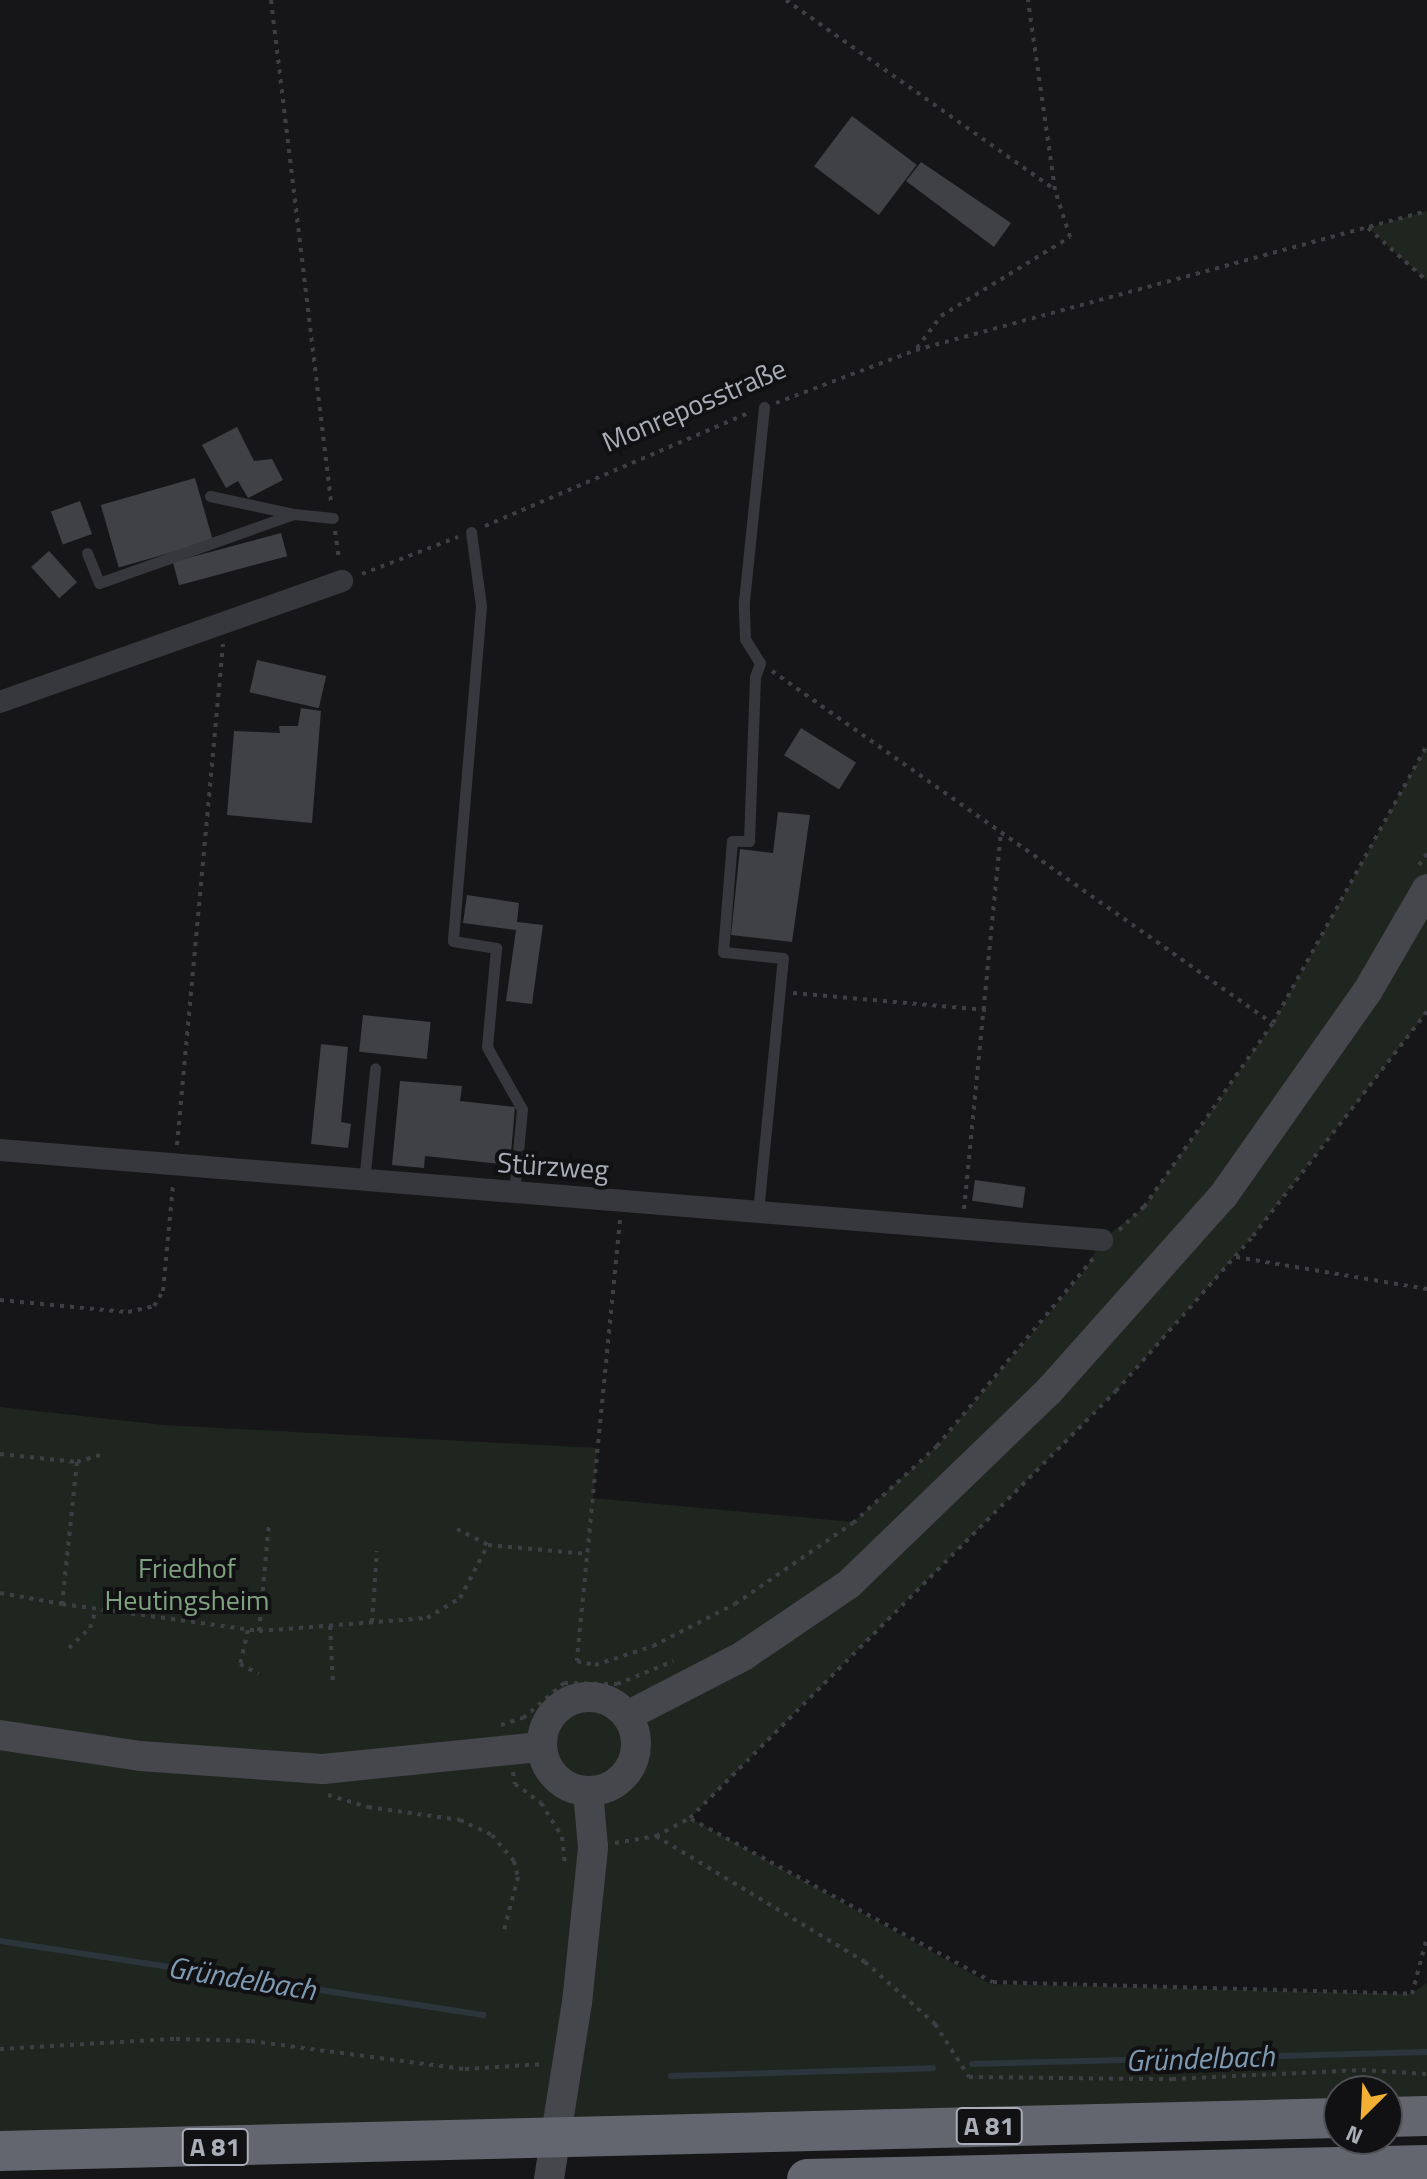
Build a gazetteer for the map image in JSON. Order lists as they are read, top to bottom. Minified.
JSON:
{"streets":{"highway":["A 81"],"street":["Stürzweg"],"path":["Monreposstraße"]},"water":["Gründelbach"],"parks":["Friedhof Heutingsheim"],"north":"bottom left"}
